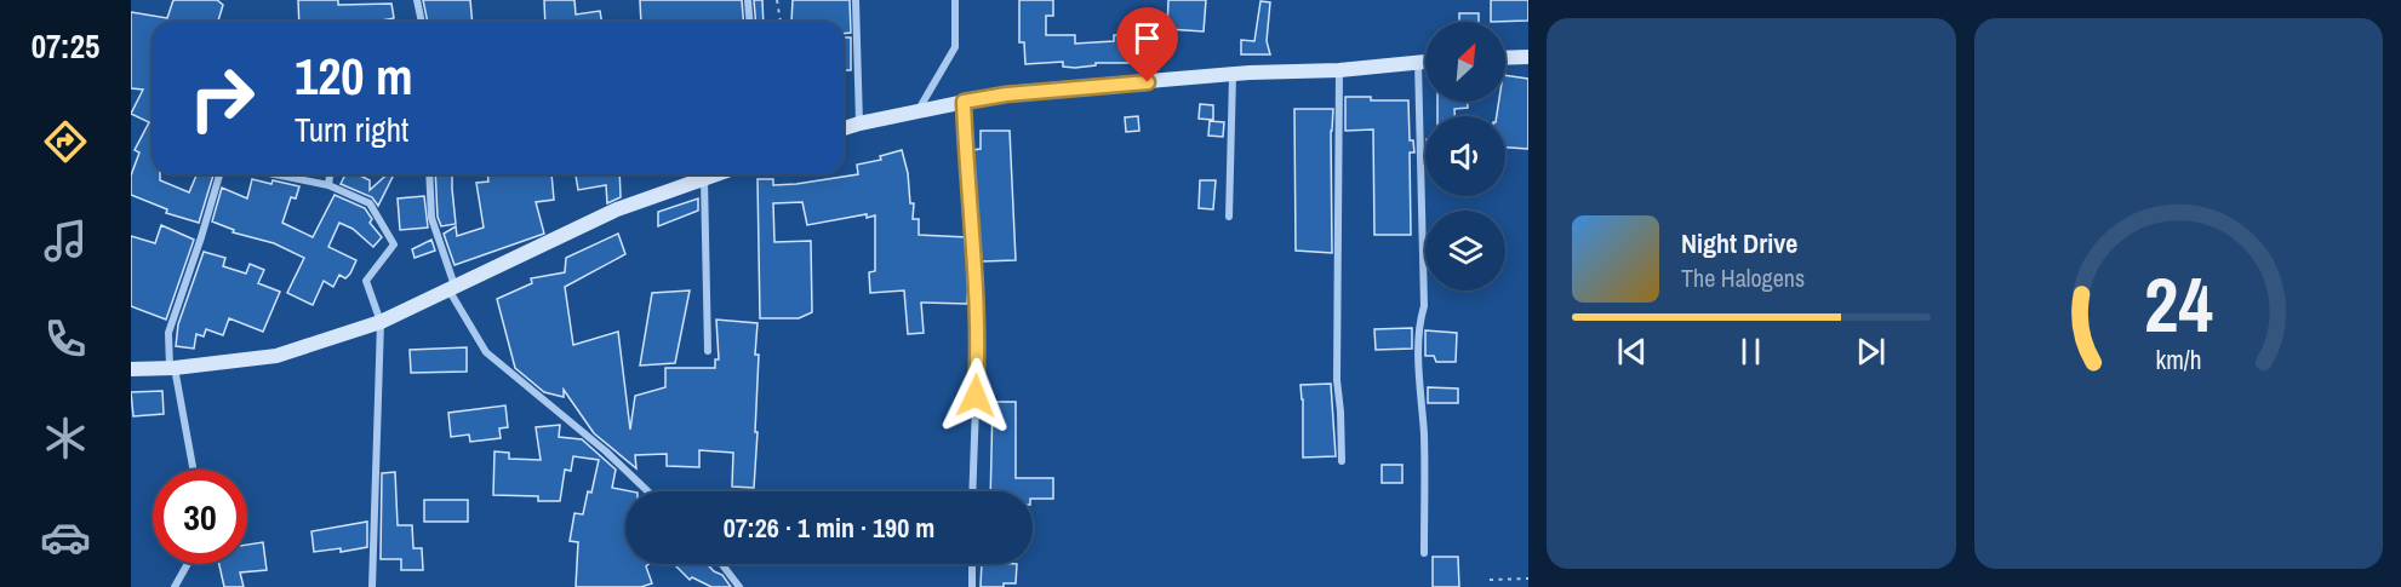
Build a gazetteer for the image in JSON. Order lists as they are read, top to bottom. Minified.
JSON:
{"north":"top right","page":{"tabs":"07:25","turn":["120 m","Turn right"],"song":["Night Drive","The Halogens"],"limit":"30","trip":"07:26 · 1 min · 190 m","gauge":["24","km/h"]}}
